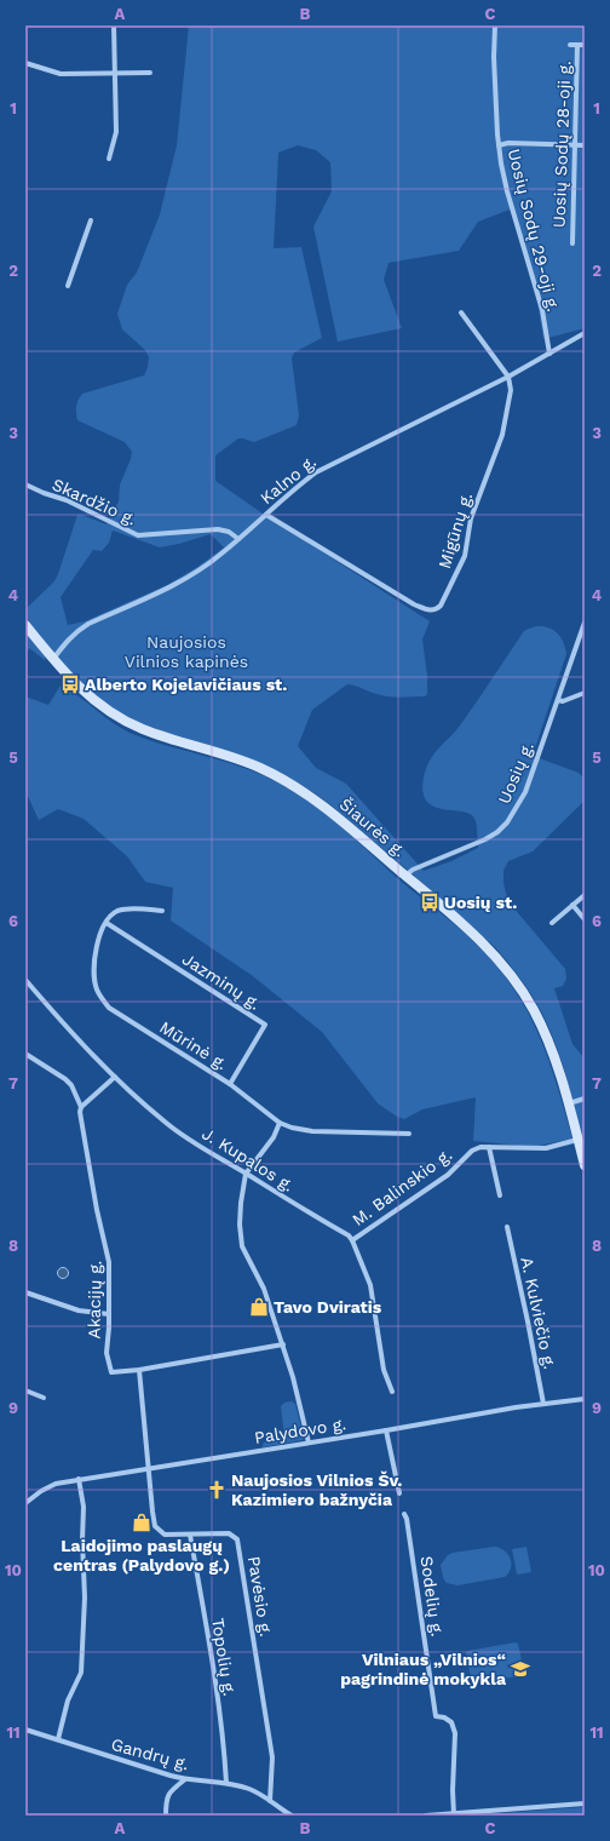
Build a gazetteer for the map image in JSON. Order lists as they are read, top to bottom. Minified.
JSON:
{"streets":{"main road":["Šiaurės g."],"street":["Uosių Sodų 28-oji g.","Uosių Sodų 29-oji g.","Kalno g.","Skardžio g.","Migūnų g.","Uosių g.","Jazminų g.","Mūrinė g.","J. Kupalos g.","M. Balinskio g.","Akacijų g.","A. Kulviečio g.","Palydovo g.","Pavėsio g.","Sodelių g.","Topolių g.","Gandrų g."]},"crossings":[["Uosių Sodų 29-oji g.","Kalno g."],["Kalno g.","Skardžio g."],["Kalno g.","Migūnų g."],["Kalno g.","Šiaurės g."],["Uosių g.","Šiaurės g."],["Šiaurės g.","M. Balinskio g."],["Jazminų g.","Mūrinė g."],["J. Kupalos g.","M. Balinskio g."],["Akacijų g.","Pavėsio g."],["A. Kulviečio g.","Palydovo g."],["Palydovo g.","Pavėsio g."],["Pavėsio g.","Topolių g."],["Pavėsio g.","Gandrų g."],["Topolių g.","Gandrų g."]],"parks":["Naujosios Vilnios kapinės"],"places":{"bus stop":["Alberto Kojelavičiaus st.","Uosių st."],"shop":["Tavo Dviratis","Laidojimo paslaugų centras (Palydovo g.)"],"church":["Naujosios Vilnios Šv. Kazimiero bažnyčia"],"school or university":["Vilniaus „Vilnios“ pagrindinė mokykla"]},"grid":{"columns":["A","B","C"],"rows":["1","2","3","4","5","6","7","8","9","10","11"]}}
